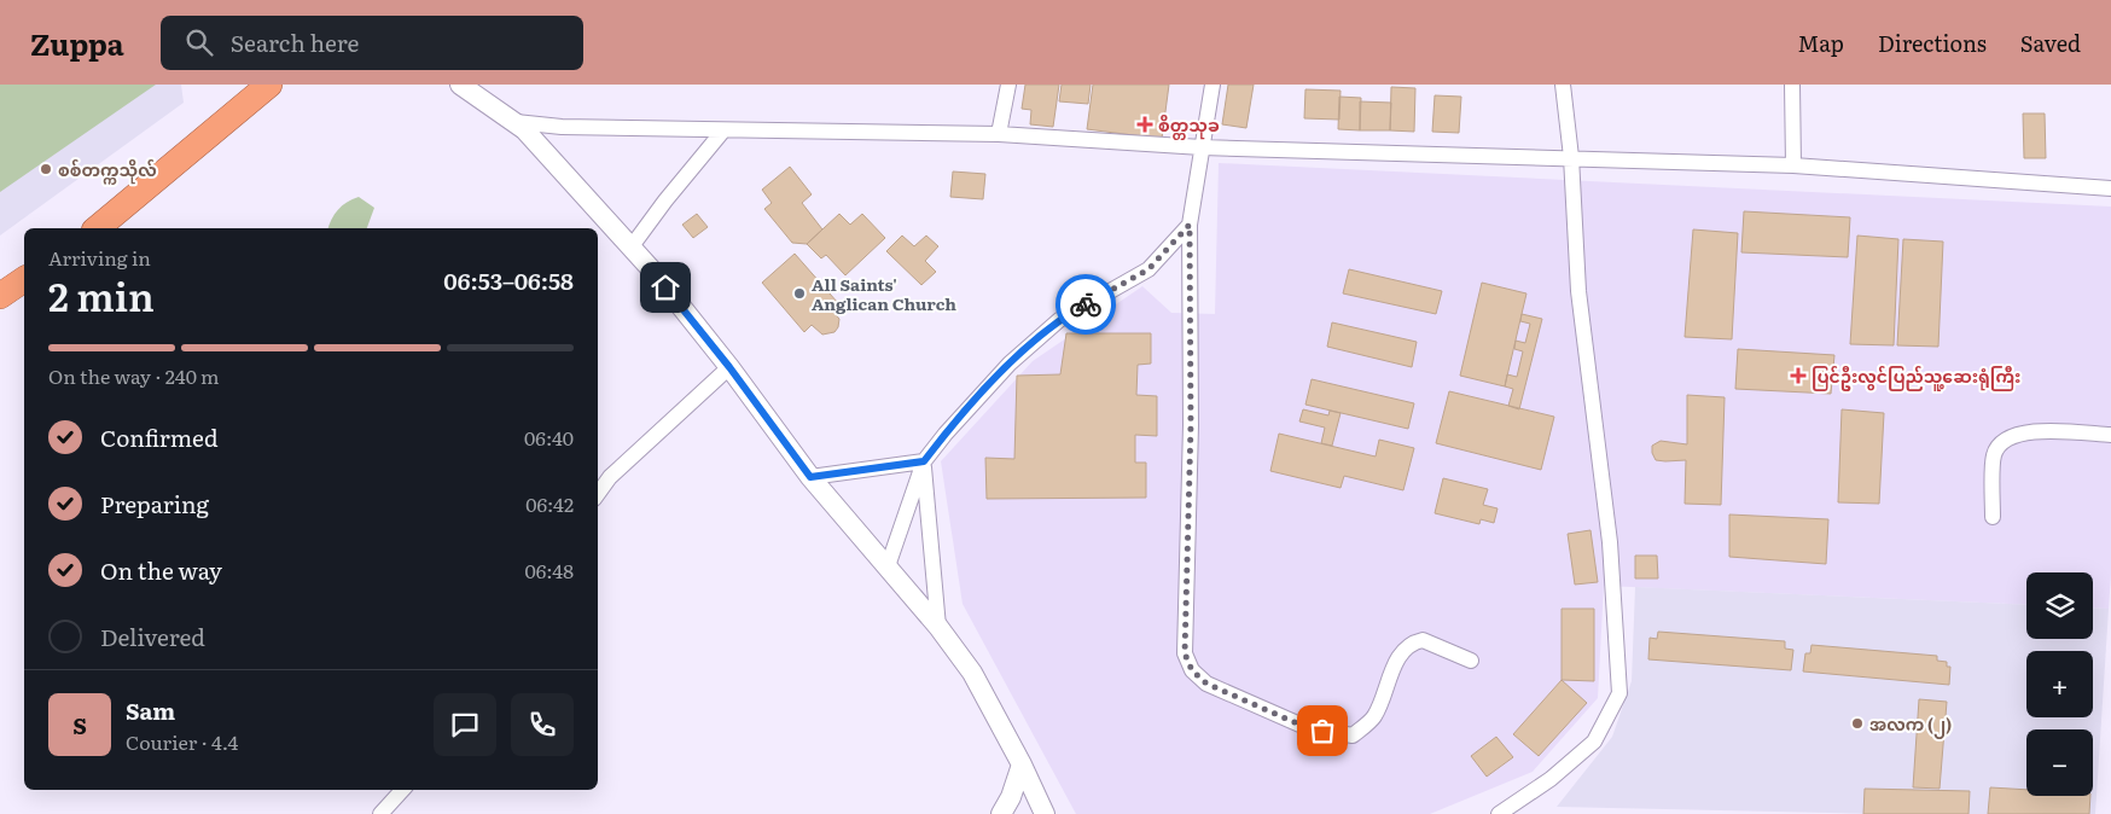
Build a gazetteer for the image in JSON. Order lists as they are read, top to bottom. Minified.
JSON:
{"places":{"health":["စိတ္တသုခ","ပြင်ဦးလွင်ပြည်သူ့ဆေးရုံကြီး"],"other":["စစ်‌တက္ကသိုလ်","All Saints' Anglican Church","အလက (၂)"]},"page":{"header":"Zuppa","search":"Search here","nav":["Map","Directions","Saved"],"heading":["2 min","Arriving in","06:53–06:58"],"panel":["Sam","Courier · 4.4"],"bar":"On the way · 240 m","list":[["Confirmed","06:40"],["Preparing","06:42"],["On the way","06:48"],"Delivered"],"map_buttons":["+","−"],"round":"S"}}
